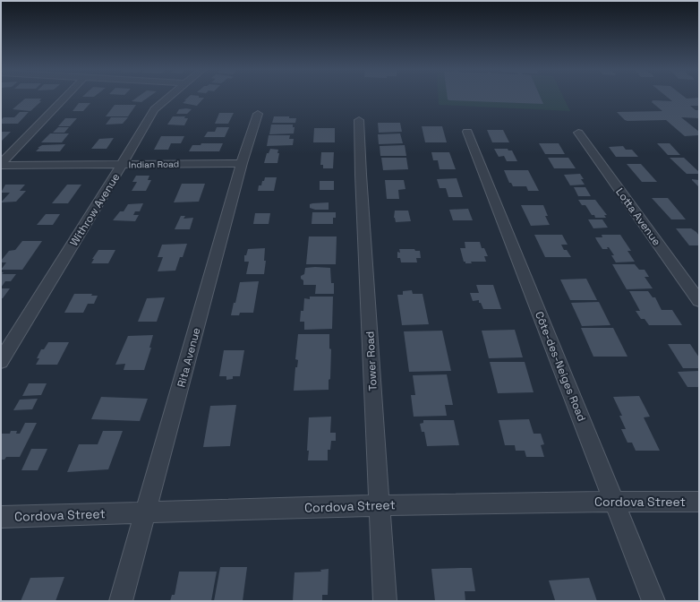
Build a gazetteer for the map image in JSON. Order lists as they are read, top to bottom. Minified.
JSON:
{"streets":{"street":["Indian Road","Withrow Avenue","Lotta Avenue","Rita Avenue","Tower Road","Côte-des-Neiges Road","Cordova Street"]},"crossings":[["Indian Road","Withrow Avenue"],["Indian Road","Rita Avenue"],["Rita Avenue","Cordova Street"],["Tower Road","Cordova Street"],["Côte-des-Neiges Road","Cordova Street"]]}
